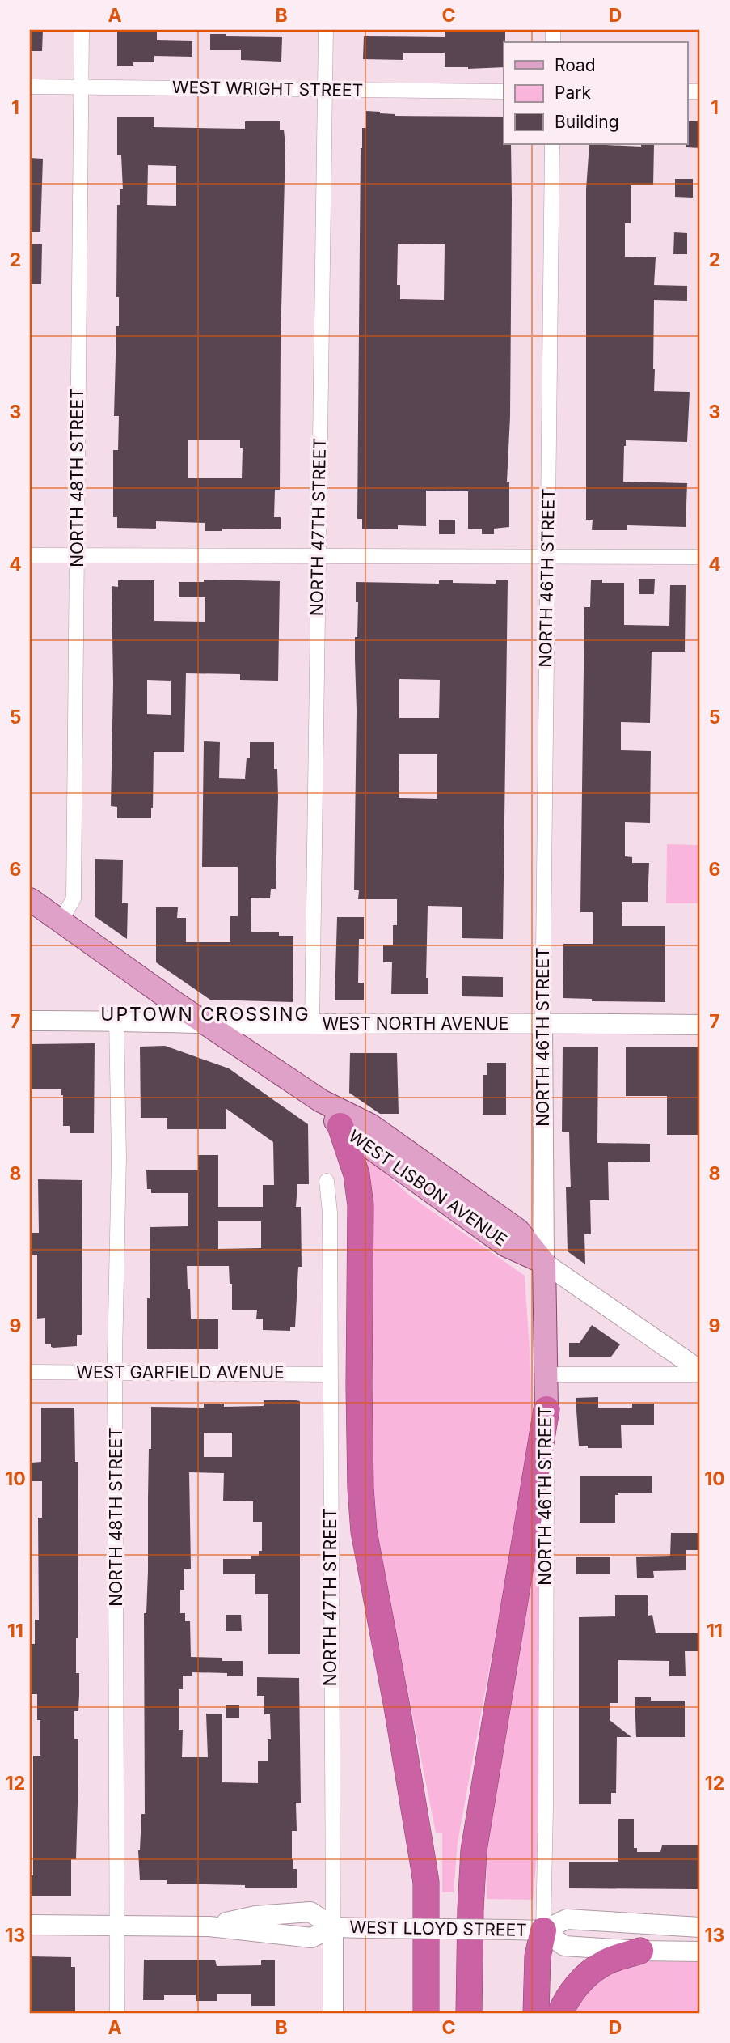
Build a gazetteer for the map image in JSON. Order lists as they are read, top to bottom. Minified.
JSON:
{"streets":{"main road":["NORTH 46TH STREET","WEST LISBON AVENUE"],"street":["WEST WRIGHT STREET","NORTH 48TH STREET","NORTH 47TH STREET","WEST NORTH AVENUE","WEST GARFIELD AVENUE","WEST LLOYD STREET"]},"crossings":[["WEST WRIGHT STREET","NORTH 48TH STREET"],["WEST WRIGHT STREET","NORTH 47TH STREET"],["NORTH 48TH STREET","WEST NORTH AVENUE"],["NORTH 48TH STREET","WEST LISBON AVENUE"],["NORTH 48TH STREET","WEST GARFIELD AVENUE"],["NORTH 48TH STREET","WEST LLOYD STREET"],["NORTH 47TH STREET","WEST NORTH AVENUE"],["NORTH 47TH STREET","WEST GARFIELD AVENUE"],["NORTH 47TH STREET","WEST LLOYD STREET"],["NORTH 46TH STREET","WEST NORTH AVENUE"],["NORTH 46TH STREET","WEST LISBON AVENUE"],["NORTH 46TH STREET","WEST LLOYD STREET"],["WEST NORTH AVENUE","WEST LISBON AVENUE"]],"districts":["UPTOWN CROSSING"],"legend":["Road","Park","Building"],"grid":{"columns":["A","B","C","D"],"rows":["1","2","3","4","5","6","7","8","9","10","11","12","13"]}}
